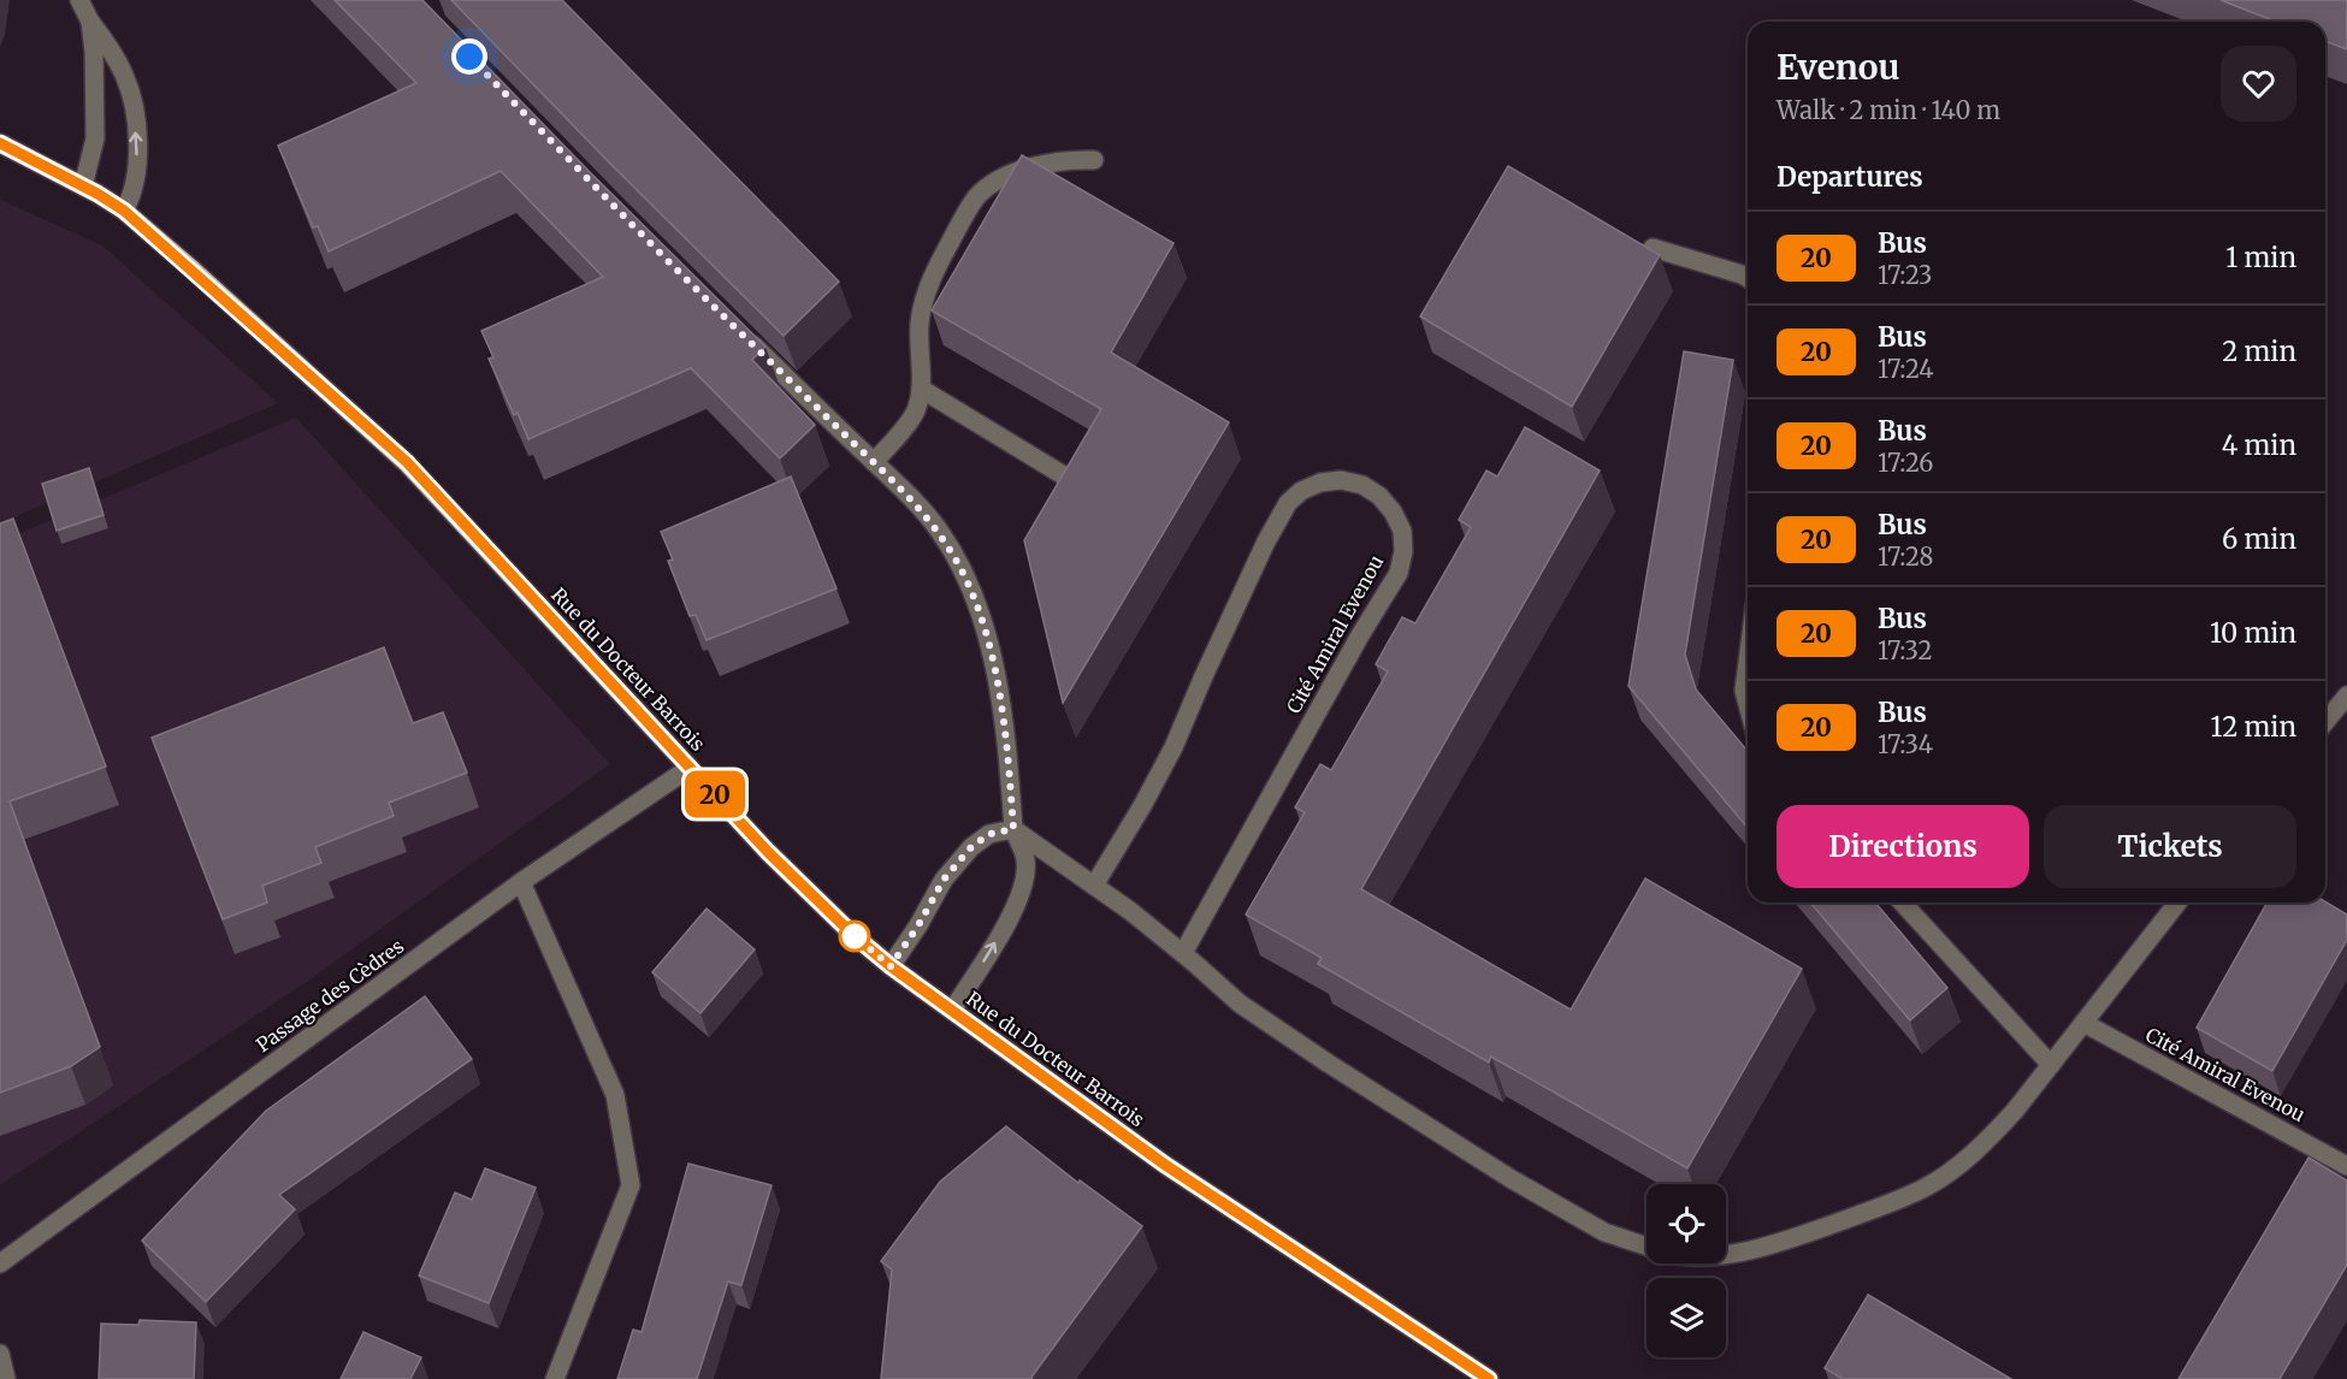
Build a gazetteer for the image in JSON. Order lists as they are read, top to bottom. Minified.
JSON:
{"streets":{"main road":["Rue du Docteur Barrois"],"street":["Cité Amiral Evenou","Passage des Cèdres"]},"crossings":[["Rue du Docteur Barrois","Passage des Cèdres"]],"lines":["bus line 20"],"page":{"on_map":"20","heading":[["Evenou","Walk · 2 min · 140 m"],"Departures"],"list":[{"mark":"20","name":"Bus","note":"17:23","value":"1 min"},{"mark":"20","name":"Bus","note":"17:24","value":"2 min"},{"mark":"20","name":"Bus","note":"17:26","value":"4 min"},{"mark":"20","name":"Bus","note":"17:28","value":"6 min"},{"mark":"20","name":"Bus","note":"17:32","value":"10 min"},{"mark":"20","name":"Bus","note":"17:34","value":"12 min"}],"buttons":["Directions","Tickets"]}}
